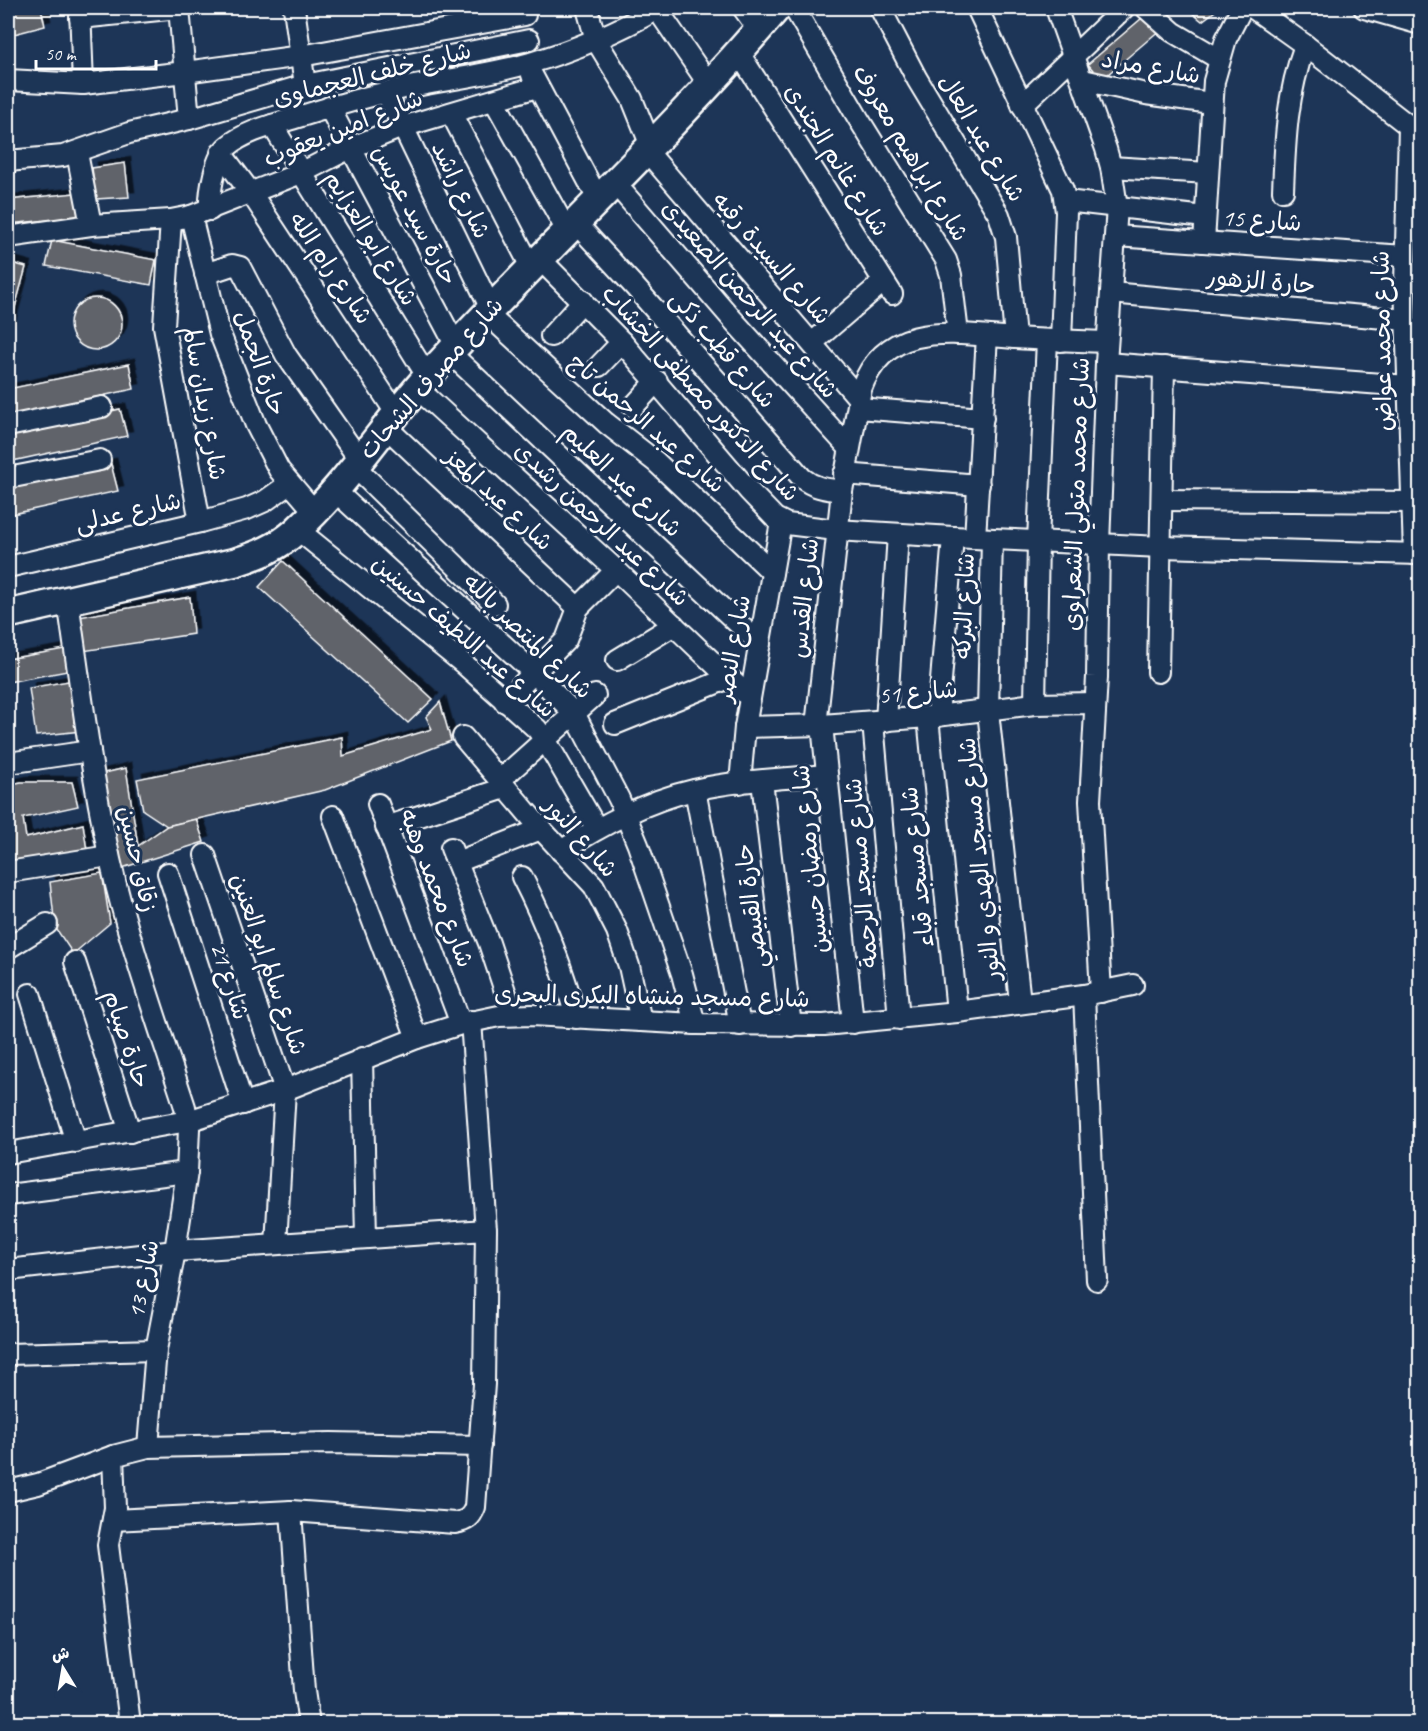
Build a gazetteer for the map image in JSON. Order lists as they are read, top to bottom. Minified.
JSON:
{"streets":{"street":["شارع مراد","شارع خلف العجماوى","شارع امين يعقوب","شارع عبد العال","شارع ابراهيم معروف","شارع غانم الجندى","شارع راشد","حارة سيد عويس","شارع 15","شارع ابو العزايم","شارع السيدة رقيه","شارع رام الله","حارة الزهور","شارع عبد الرحمن الصعيدى","شارع محمد عواض","شارع قطب ذكى","حارة الجمل","شارع مصرف الشحات","شارع الدكتور مصطفى الخشاب","شارع زيدان سالم","شارع عبد الرحمن تاج","شارع عبد العليم","شارع محمد متولي الشعراوى","شارع عبد المعز","شارع عدلى","شارع عبد الرحمن رشدى","شارع القدس","شارع البركه","شارع عبد اللطيف حسنين","شارع المنتصر بالله","شارع النصر","شارع 51","شارع النور","زقاق حسين","شارع رمضان حسين","شارع مسجد الهدي و النور","شارع مسجد قباء","شارع مسجد الرحمة","شارع محمد وهبه","حارة القبيصي","شارع سالم ابو العنين","شارع 21","شارع مسجد منشاه البكرى البحرى","حارة صيام","شارع 13"]},"crossings":[["شارع مراد","شارع محمد متولي الشعراوى"],["شارع خلف العجماوى","شارع راشد"],["شارع خلف العجماوى","حارة سيد عويس"],["شارع خلف العجماوى","شارع ابو العزايم"],["شارع خلف العجماوى","شارع السيدة رقيه"],["شارع خلف العجماوى","شارع رام الله"],["شارع خلف العجماوى","شارع عبد الرحمن الصعيدى"],["شارع امين يعقوب","شارع راشد"],["شارع امين يعقوب","حارة سيد عويس"],["شارع امين يعقوب","شارع ابو العزايم"],["شارع امين يعقوب","شارع رام الله"],["شارع امين يعقوب","شارع عبد الرحمن الصعيدى"],["شارع امين يعقوب","شارع قطب ذكى"],["شارع امين يعقوب","حارة الجمل"],["شارع امين يعقوب","شارع الدكتور مصطفى الخشاب"],["شارع امين يعقوب","شارع زيدان سالم"],["شارع عبد العال","شارع القدس"],["شارع ابراهيم معروف","شارع القدس"],["شارع غانم الجندى","شارع السيدة رقيه"],["شارع غانم الجندى","شارع مصرف الشحات"],["شارع راشد","شارع مصرف الشحات"],["شارع راشد","شارع عبد الرحمن تاج"],["حارة سيد عويس","شارع مصرف الشحات"],["حارة سيد عويس","شارع عبد العليم"],["شارع 15","شارع محمد عواض"],["شارع 15","شارع محمد متولي الشعراوى"],["شارع ابو العزايم","شارع مصرف الشحات"],["شارع ابو العزايم","شارع عبد الرحمن رشدى"],["شارع السيدة رقيه","شارع مصرف الشحات"],["شارع السيدة رقيه","شارع القدس"],["شارع رام الله","شارع مصرف الشحات"],["شارع رام الله","شارع عبد المعز"],["حارة الزهور","شارع محمد عواض"],["حارة الزهور","شارع محمد متولي الشعراوى"],["شارع عبد الرحمن الصعيدى","شارع مصرف الشحات"],["شارع عبد الرحمن الصعيدى","شارع القدس"],["شارع محمد عواض","شارع الدكتور مصطفى الخشاب"],["شارع قطب ذكى","شارع مصرف الشحات"],["شارع قطب ذكى","شارع القدس"],["شارع قطب ذكى","شارع البركه"],["حارة الجمل","شارع مصرف الشحات"],["حارة الجمل","شارع عدلى"],["حارة الجمل","شارع عبد اللطيف حسنين"],["شارع مصرف الشحات","شارع الدكتور مصطفى الخشاب"],["شارع مصرف الشحات","شارع عبد الرحمن تاج"],["شارع مصرف الشحات","شارع عبد العليم"],["شارع مصرف الشحات","شارع عبد المعز"],["شارع مصرف الشحات","شارع عبد الرحمن رشدى"],["شارع مصرف الشحات","شارع عبد اللطيف حسنين"],["شارع مصرف الشحات","شارع المنتصر بالله"],["شارع مصرف الشحات","زقاق حسين"],["شارع الدكتور مصطفى الخشاب","شارع محمد متولي الشعراوى"],["شارع الدكتور مصطفى الخشاب","شارع القدس"],["شارع الدكتور مصطفى الخشاب","شارع البركه"],["شارع الدكتور مصطفى الخشاب","شارع النصر"],["شارع الدكتور مصطفى الخشاب","شارع مسجد قباء"],["شارع الدكتور مصطفى الخشاب","شارع مسجد الرحمة"],["شارع زيدان سالم","شارع عدلى"],["شارع عبد الرحمن تاج","شارع النصر"],["شارع عبد العليم","شارع النصر"],["شارع محمد متولي الشعراوى","شارع القدس"],["شارع محمد متولي الشعراوى","شارع 51"],["شارع محمد متولي الشعراوى","شارع مسجد منشاه البكرى البحرى"],["شارع عبد الرحمن رشدى","شارع النصر"],["شارع القدس","شارع البركه"],["شارع القدس","شارع 51"],["شارع القدس","شارع رمضان حسين"],["شارع البركه","شارع 51"],["شارع البركه","شارع مسجد الهدي و النور"],["شارع المنتصر بالله","شارع مسجد منشاه البكرى البحرى"],["شارع النصر","شارع 51"],["شارع 51","شارع رمضان حسين"],["شارع 51","شارع مسجد الهدي و النور"],["شارع 51","شارع مسجد قباء"],["شارع 51","شارع مسجد الرحمة"],["شارع النور","شارع مسجد منشاه البكرى البحرى"],["زقاق حسين","شارع مسجد منشاه البكرى البحرى"],["زقاق حسين","شارع 13"],["شارع رمضان حسين","شارع مسجد منشاه البكرى البحرى"],["شارع مسجد الهدي و النور","شارع مسجد منشاه البكرى البحرى"],["شارع مسجد قباء","شارع مسجد منشاه البكرى البحرى"],["شارع مسجد الرحمة","شارع مسجد منشاه البكرى البحرى"],["شارع محمد وهبه","شارع مسجد منشاه البكرى البحرى"],["حارة القبيصي","شارع مسجد منشاه البكرى البحرى"],["شارع سالم ابو العنين","شارع مسجد منشاه البكرى البحرى"],["شارع 21","شارع مسجد منشاه البكرى البحرى"],["شارع مسجد منشاه البكرى البحرى","حارة صيام"],["شارع مسجد منشاه البكرى البحرى","شارع 13"]],"scale_bar":"50 m","north":"top"}
